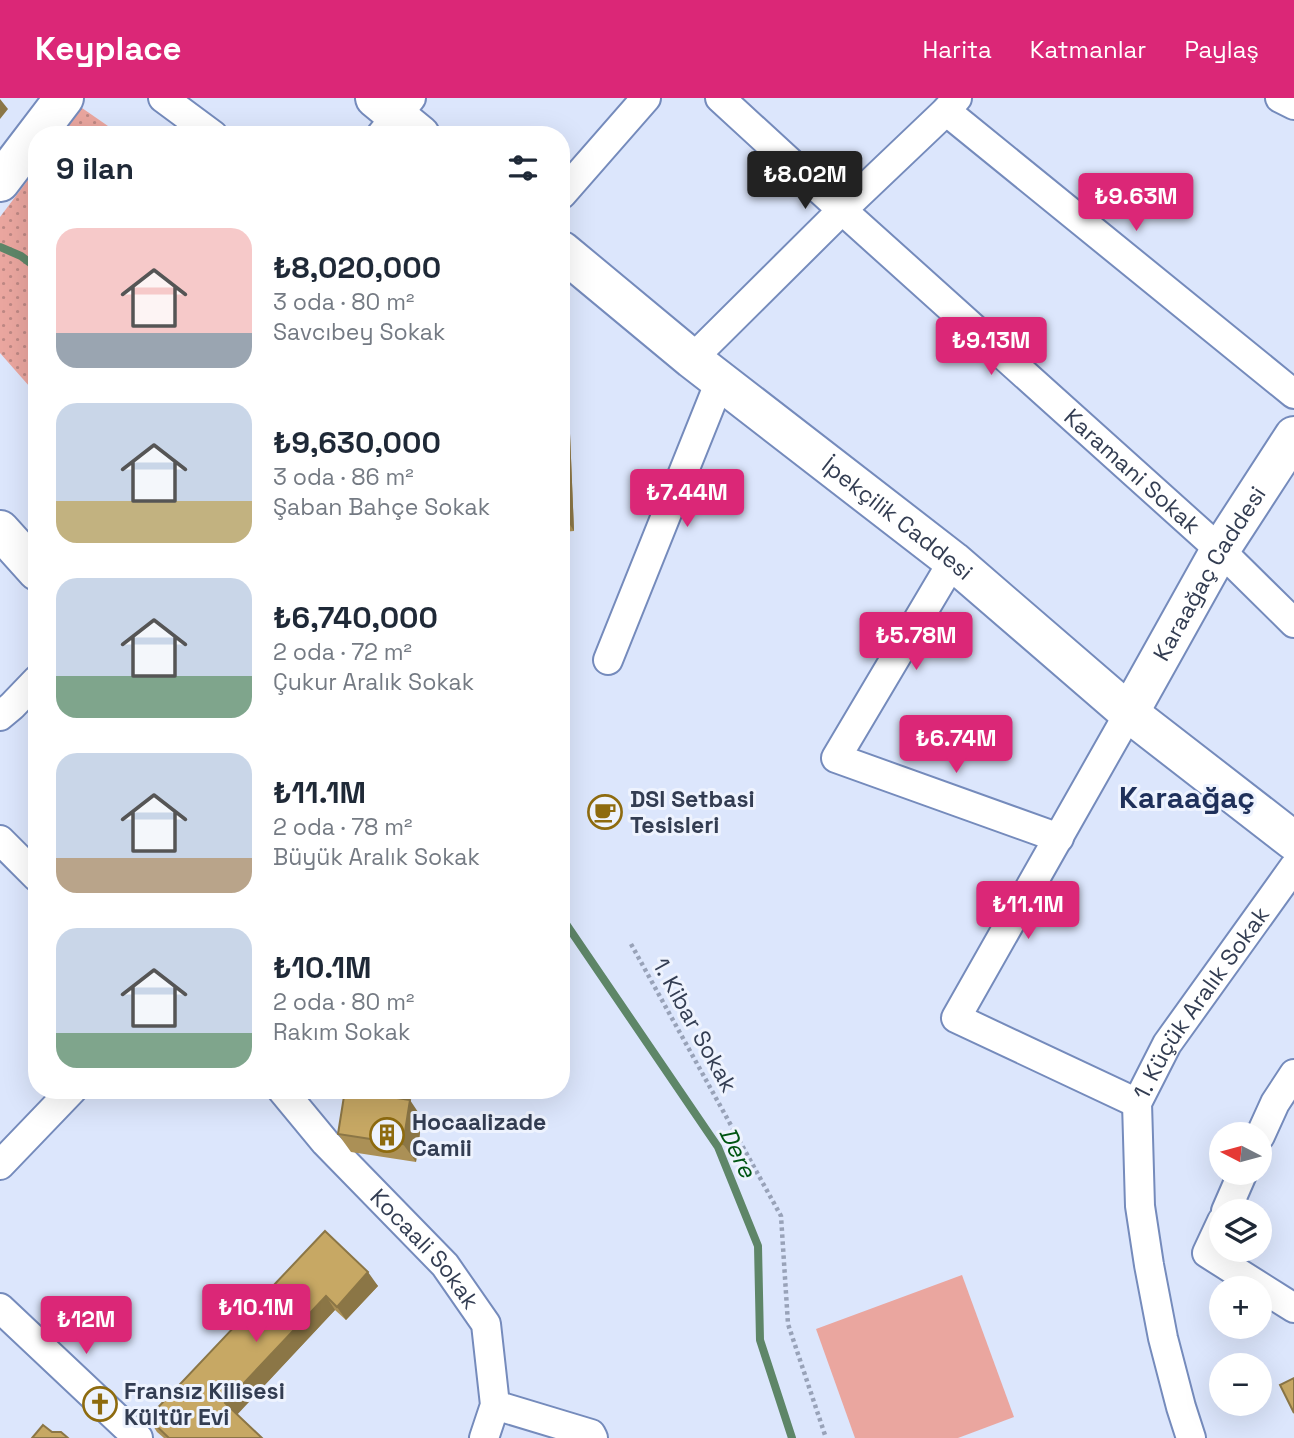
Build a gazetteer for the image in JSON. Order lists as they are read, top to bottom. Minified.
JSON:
{"streets":{"main road":["İpekçilik Caddesi","Karaağaç Caddesi"],"street":["Karamani Sokak","1. Küçük Aralık Sokak","Kocaali Sokak"],"path":["1. Kibar Sokak"]},"crossings":[["Karamani Sokak","Karaağaç Caddesi"],["İpekçilik Caddesi","Karaağaç Caddesi"]],"districts":["Karaağaç"],"water":["Dere"],"places":{"cafe":["DSI Setbasi Tesisleri"],"building":["Hocaalizade Camii"],"church":["Fransız Kilisesi Kültür Evi"]},"north":"left","page":{"header":"Keyplace","nav":["Harita","Katmanlar","Paylaş"],"heading":"9 ilan","price":["₺8.02M","₺9.63M","₺9.13M","₺7.44M","₺5.78M","₺6.74M","₺11.1M","₺10.1M","₺12M"],"list":[{"name":"₺8,020,000","note":"3 oda · 80 m² · Savcıbey Sokak"},{"name":"₺9,630,000","note":"3 oda · 86 m² · Şaban Bahçe Sokak"},{"name":"₺6,740,000","note":"2 oda · 72 m² · Çukur Aralık Sokak"},{"name":"₺11.1M","note":"2 oda · 78 m² · Büyük Aralık Sokak"},{"name":"₺10.1M","note":"2 oda · 80 m² · Rakım Sokak"}],"map_buttons":["+","−"]}}
